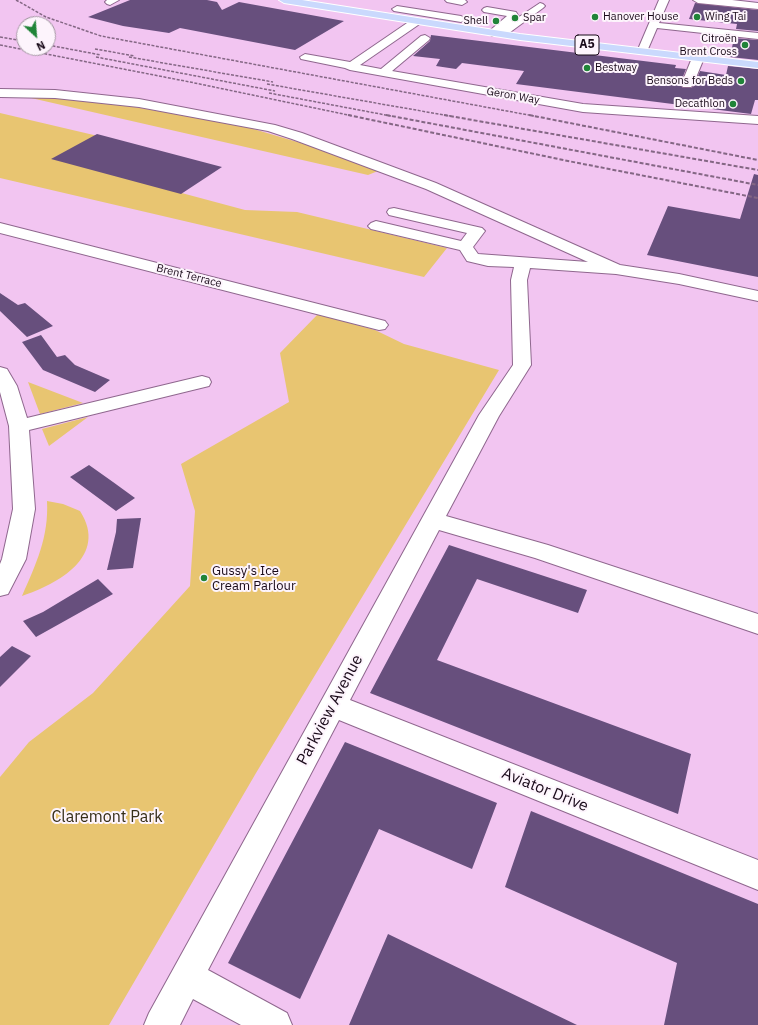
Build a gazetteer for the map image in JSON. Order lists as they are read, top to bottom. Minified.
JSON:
{"streets":{"main road":["A5"],"street":["Geron Way","Brent Terrace","Parkview Avenue","Aviator Drive"]},"crossings":[["Parkview Avenue","Aviator Drive"]],"parks":["Claremont Park"],"places":["Hanover House","Wing Tai","Spar","Shell","Citroën Brent Cross","Bestway","Bensons for Beds","Decathlon","Gussy's Ice Cream Parlour"],"north":"bottom right"}
